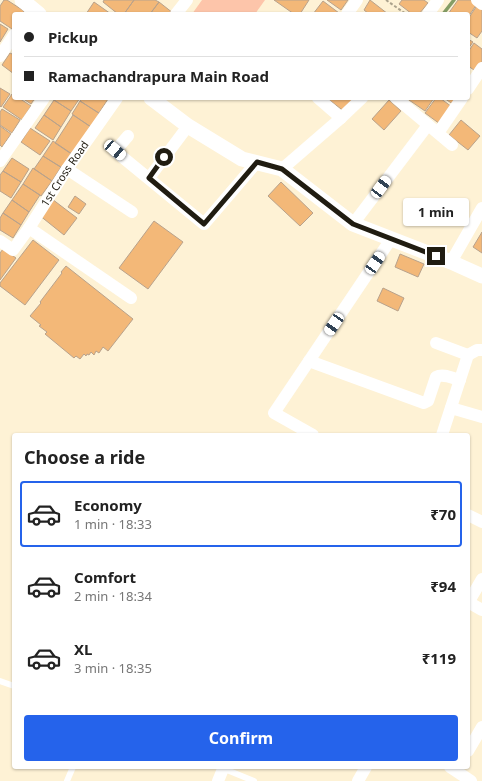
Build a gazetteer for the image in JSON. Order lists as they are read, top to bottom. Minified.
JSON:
{"streets":{"street":["1st Cross Road"]},"page":{"banner":["Pickup","Ramachandrapura Main Road"],"bubble":"1 min","heading":"Choose a ride","list":[{"name":"Economy","note":"1 min · 18:33","value":"₹70"},{"name":"Comfort","note":"2 min · 18:34","value":"₹94"},{"name":"XL","note":"3 min · 18:35","value":"₹119"}],"buttons":"Confirm"}}
